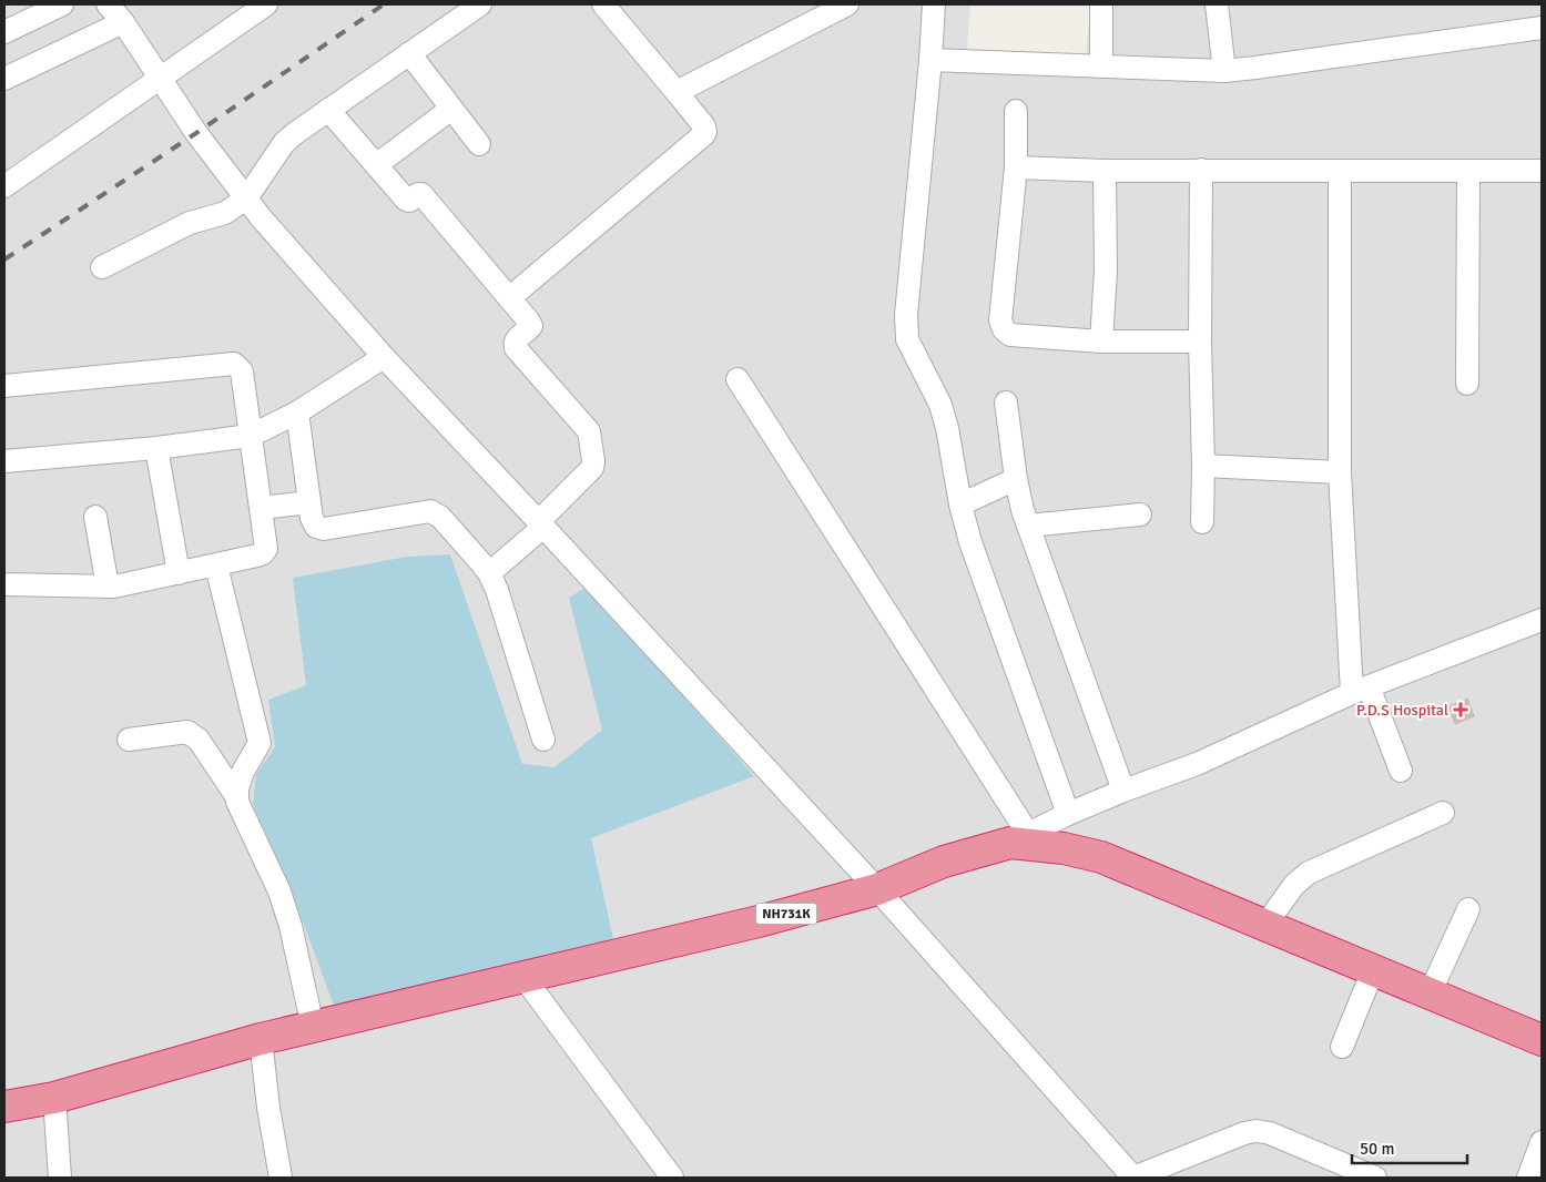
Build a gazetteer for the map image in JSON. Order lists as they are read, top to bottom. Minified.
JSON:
{"streets":{"highway":["NH731K"]},"places":{"health":["P.D.S Hospital"]},"scale_bar":"50 m"}
